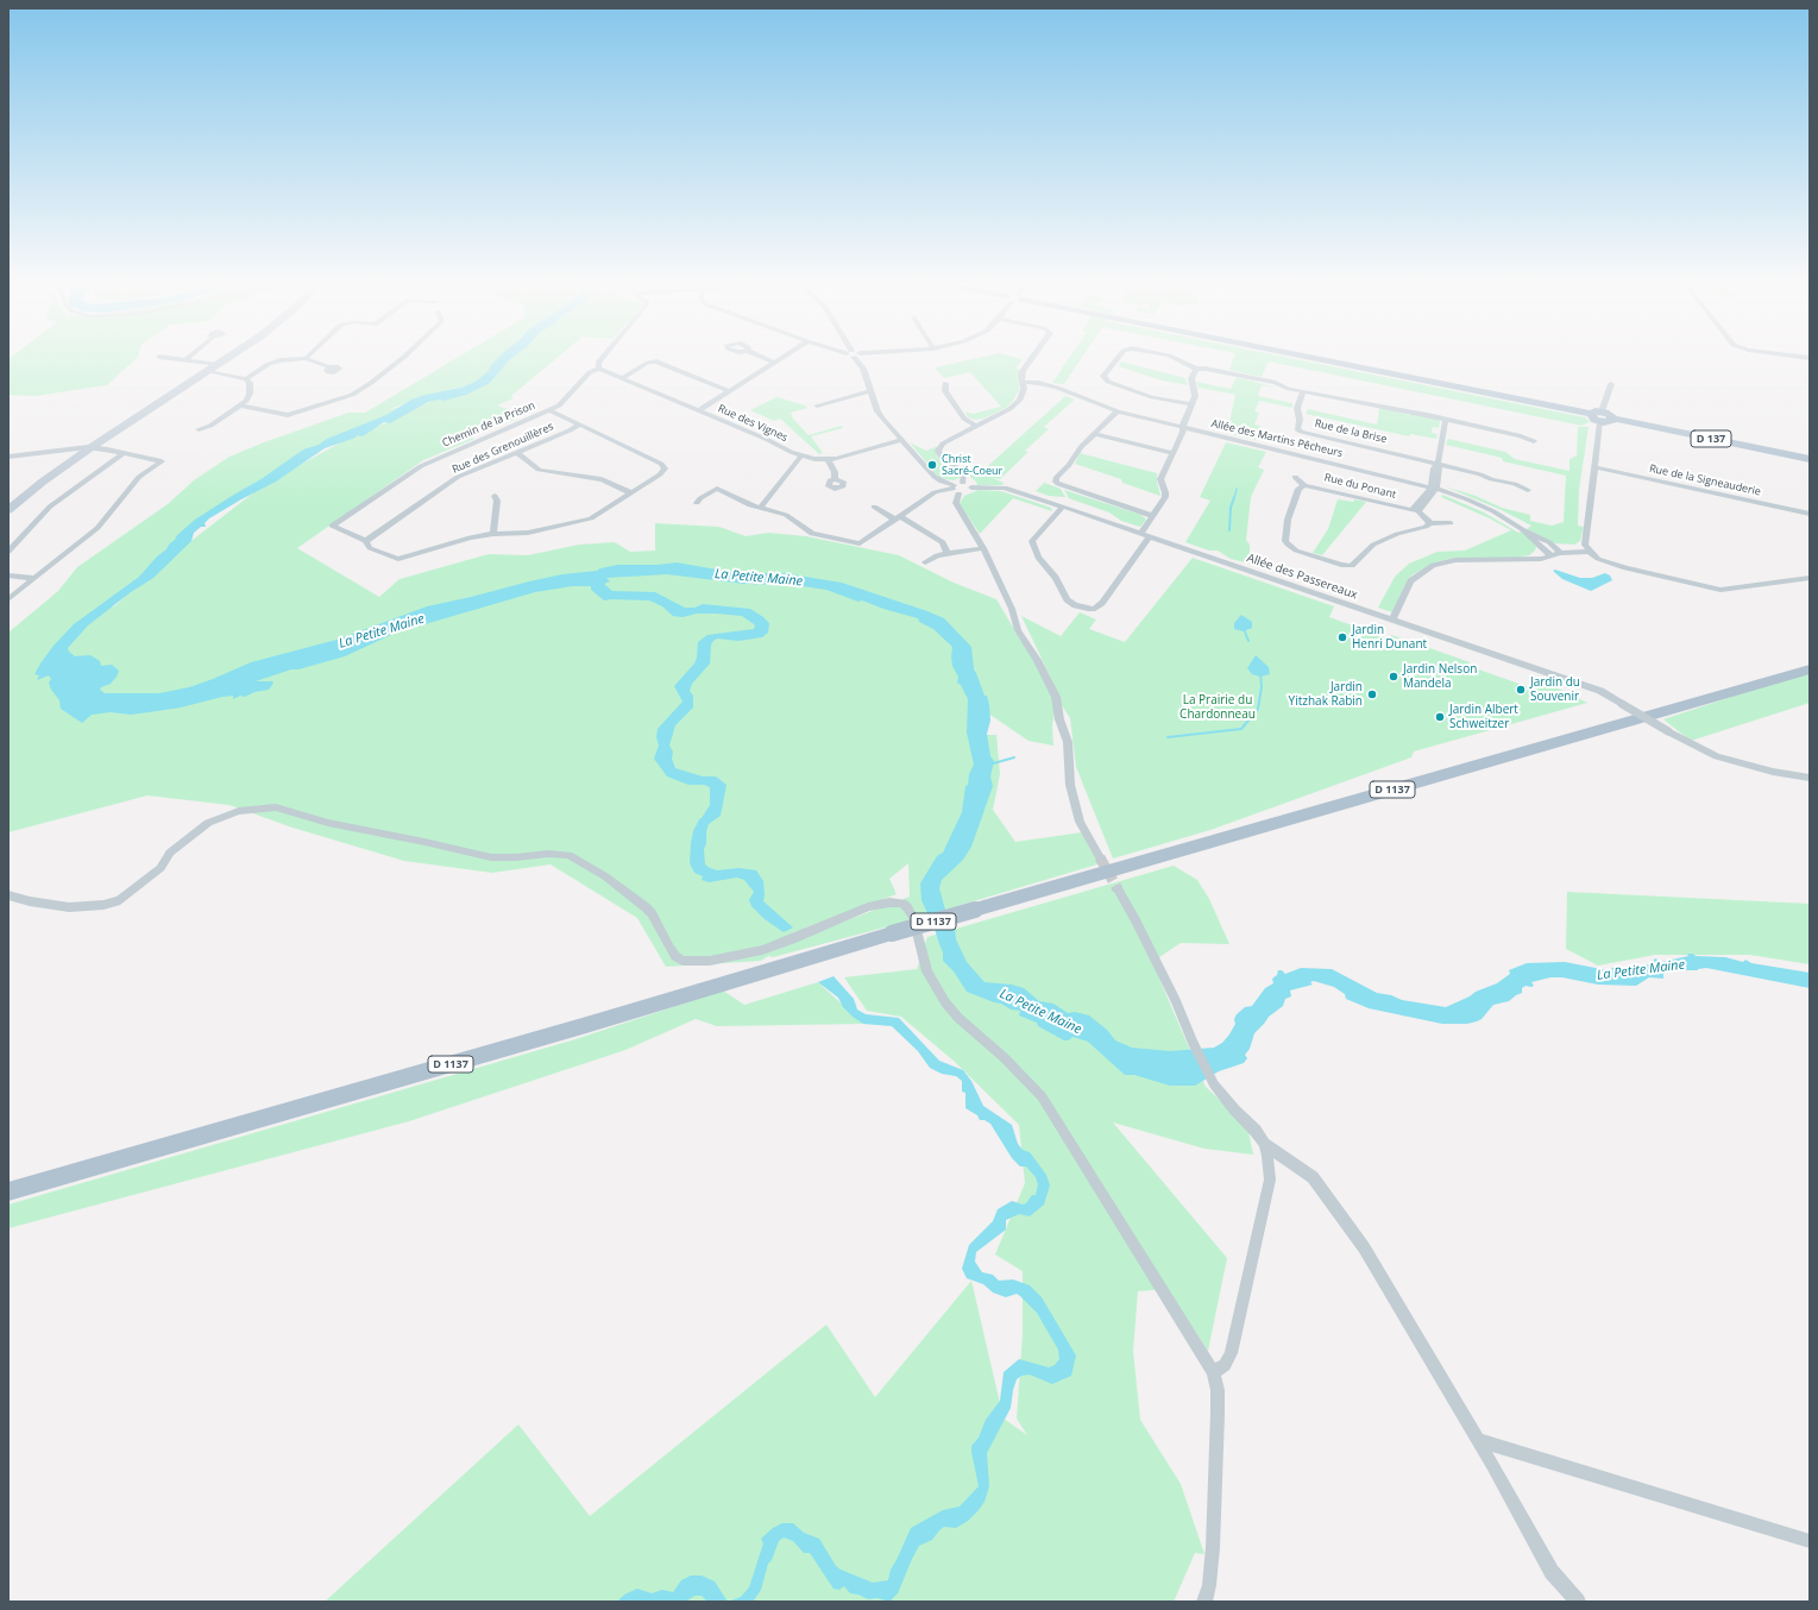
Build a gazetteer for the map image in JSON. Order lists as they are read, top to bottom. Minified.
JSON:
{"streets":{"main road":["D 137","D 1137"],"street":["Rue des Vignes","Chemin de la Prison","Rue de la Brise","Allée des Martins Pêcheurs","Rue des Grenouillères","Rue de la Signeauderie","Rue du Ponant","Allée des Passereaux"]},"crossings":[["Rue des Vignes","Chemin de la Prison"],["Chemin de la Prison","Rue des Grenouillères"]],"water":["La Petite Maine"],"parks":["La Prairie du Chardonneau"],"places":["Christ Sacré-Coeur","Jardin Henri Dunant","Jardin Nelson Mandela","Jardin du Souvenir","Jardin Yitzhak Rabin","Jardin Albert Schweitzer"]}
